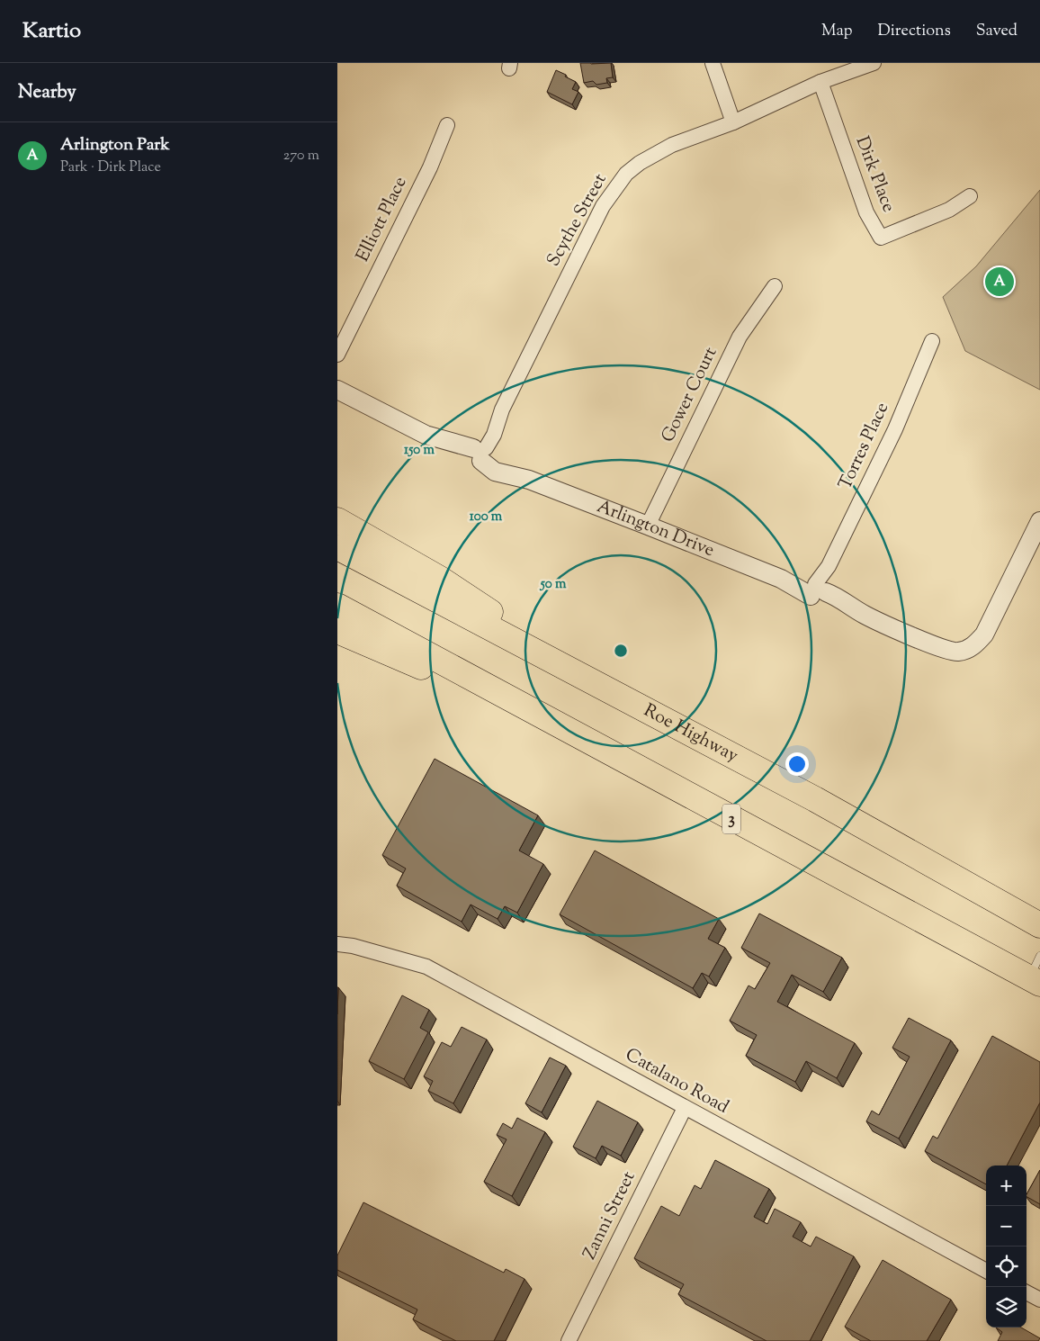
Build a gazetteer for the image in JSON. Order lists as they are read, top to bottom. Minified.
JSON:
{"streets":{"highway":["Roe Highway","3"],"street":["Dirk Place","Elliott Place","Scythe Street","Gower Court","Torres Place","Arlington Drive","Catalano Road","Zanni Street"]},"crossings":[["Dirk Place","Scythe Street"],["Scythe Street","Arlington Drive"],["Gower Court","Arlington Drive"],["Torres Place","Arlington Drive"],["Catalano Road","Zanni Street"]],"page":{"header":"Kartio","nav":["Map","Directions","Saved"],"heading":"Nearby","list":[{"mark":"A","name":"Arlington Park","note":"Park · Dirk Place","value":"270 m"}],"pins":"A","map_buttons":["+","−"]},"rings":["150 m","100 m","50 m"]}
